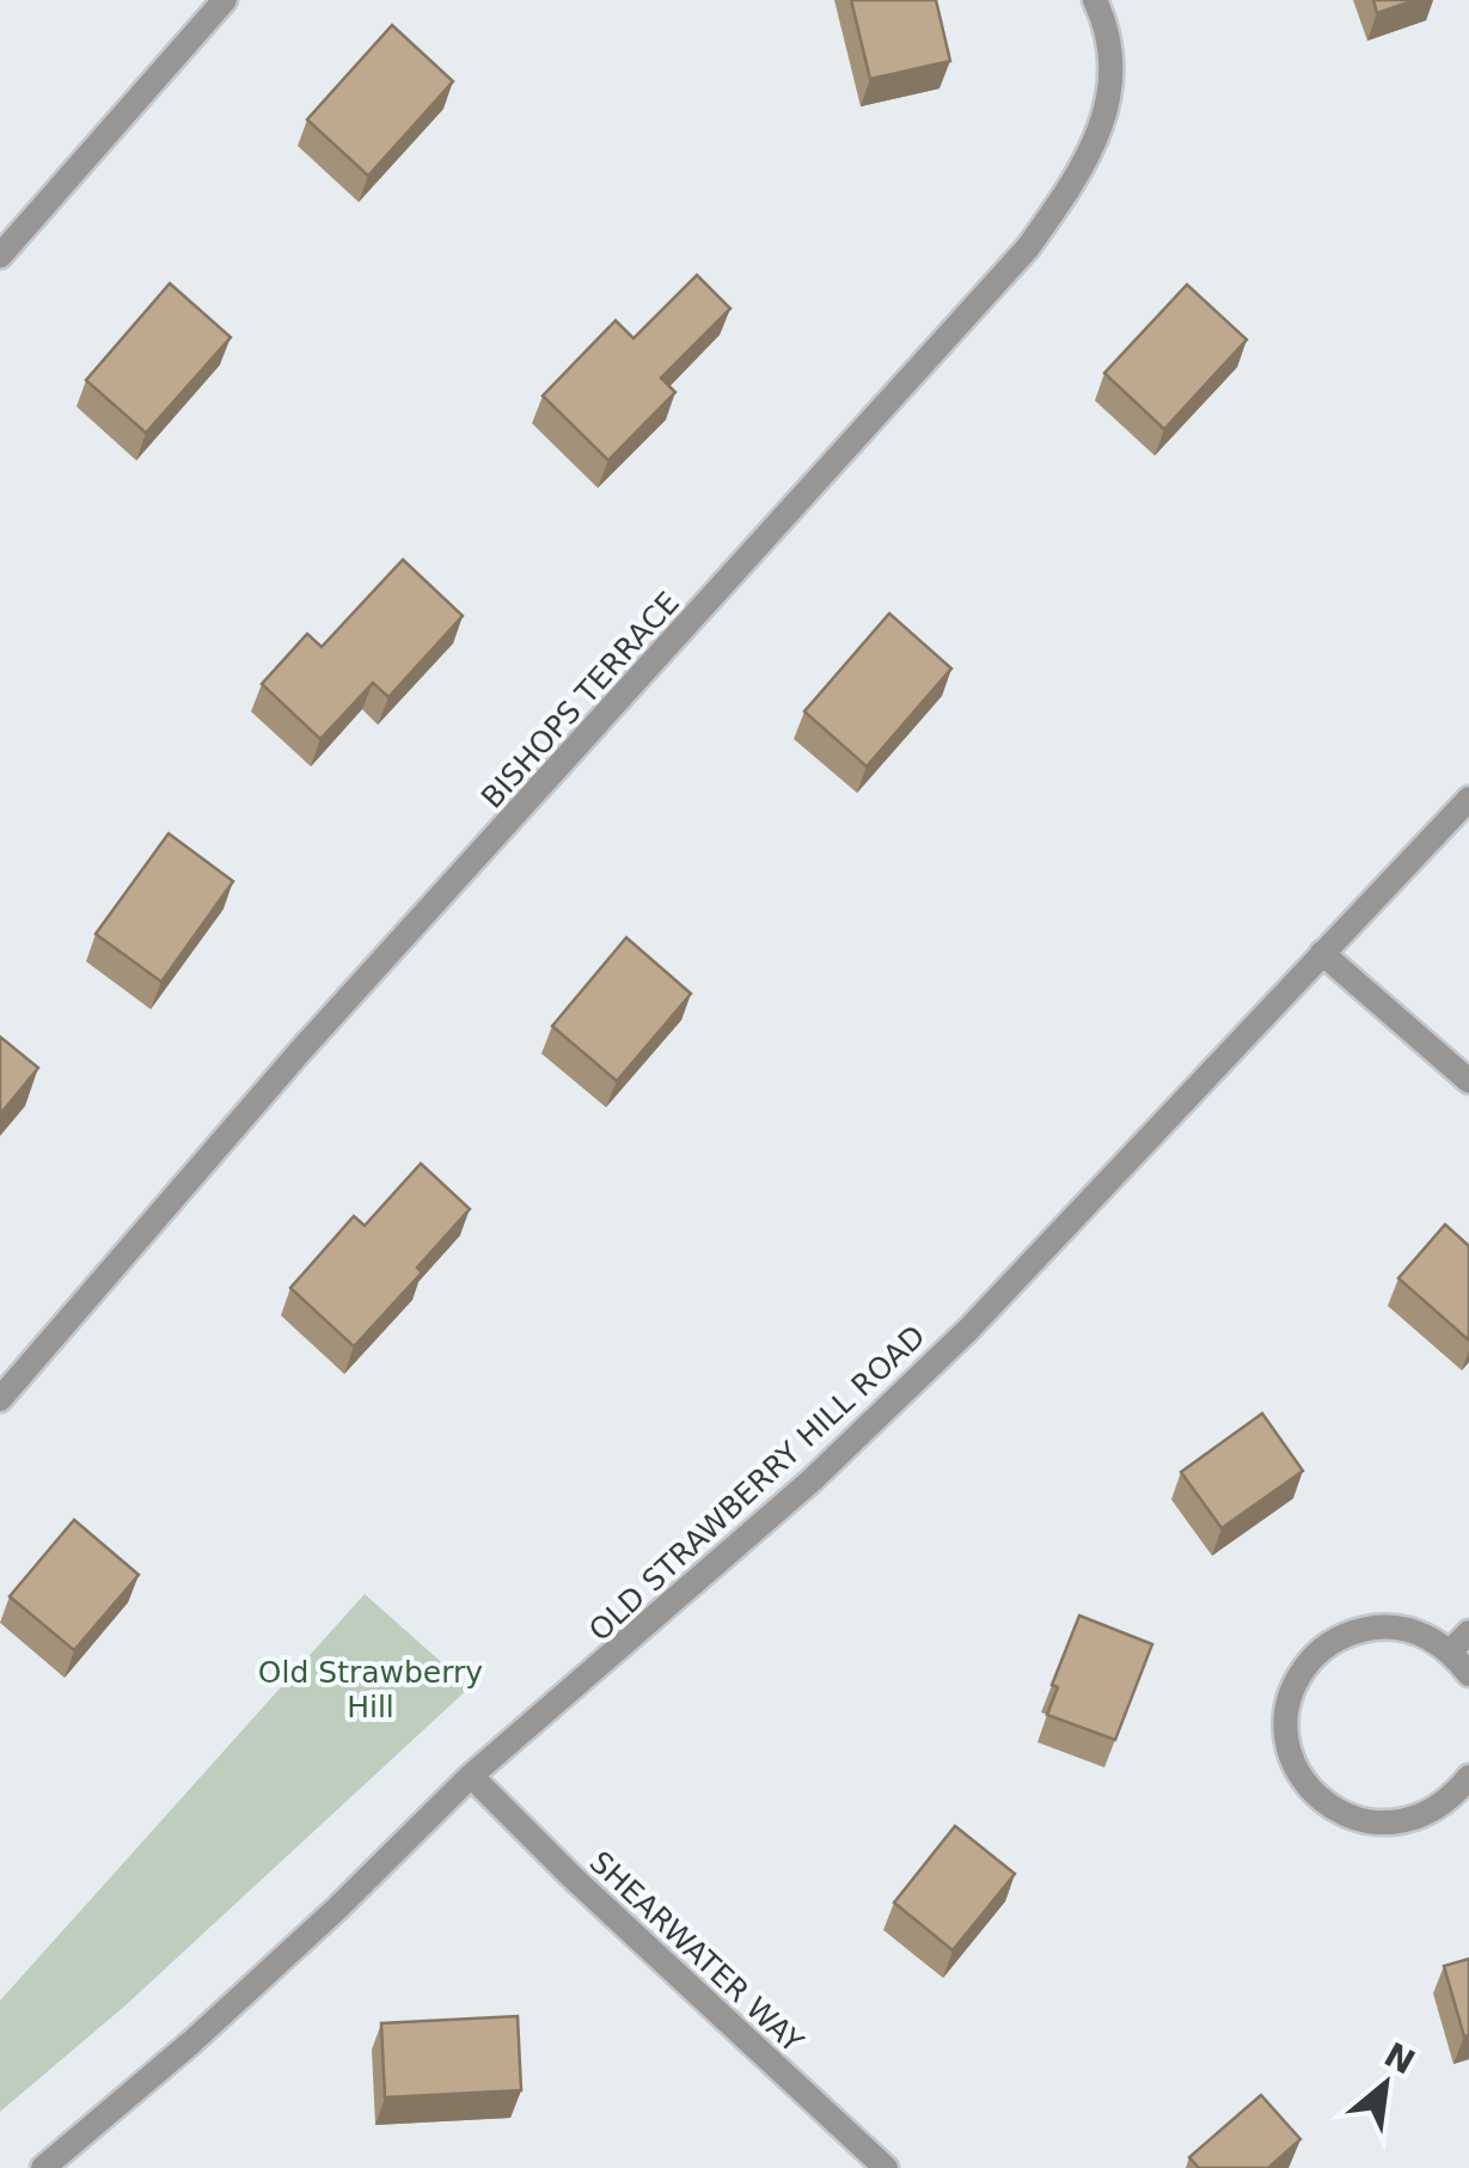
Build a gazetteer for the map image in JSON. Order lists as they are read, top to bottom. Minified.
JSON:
{"streets":{"street":["BISHOPS TERRACE","OLD STRAWBERRY HILL ROAD","SHEARWATER WAY"]},"crossings":[["OLD STRAWBERRY HILL ROAD","SHEARWATER WAY"]],"parks":["Old Strawberry Hill"],"north":"top right"}
